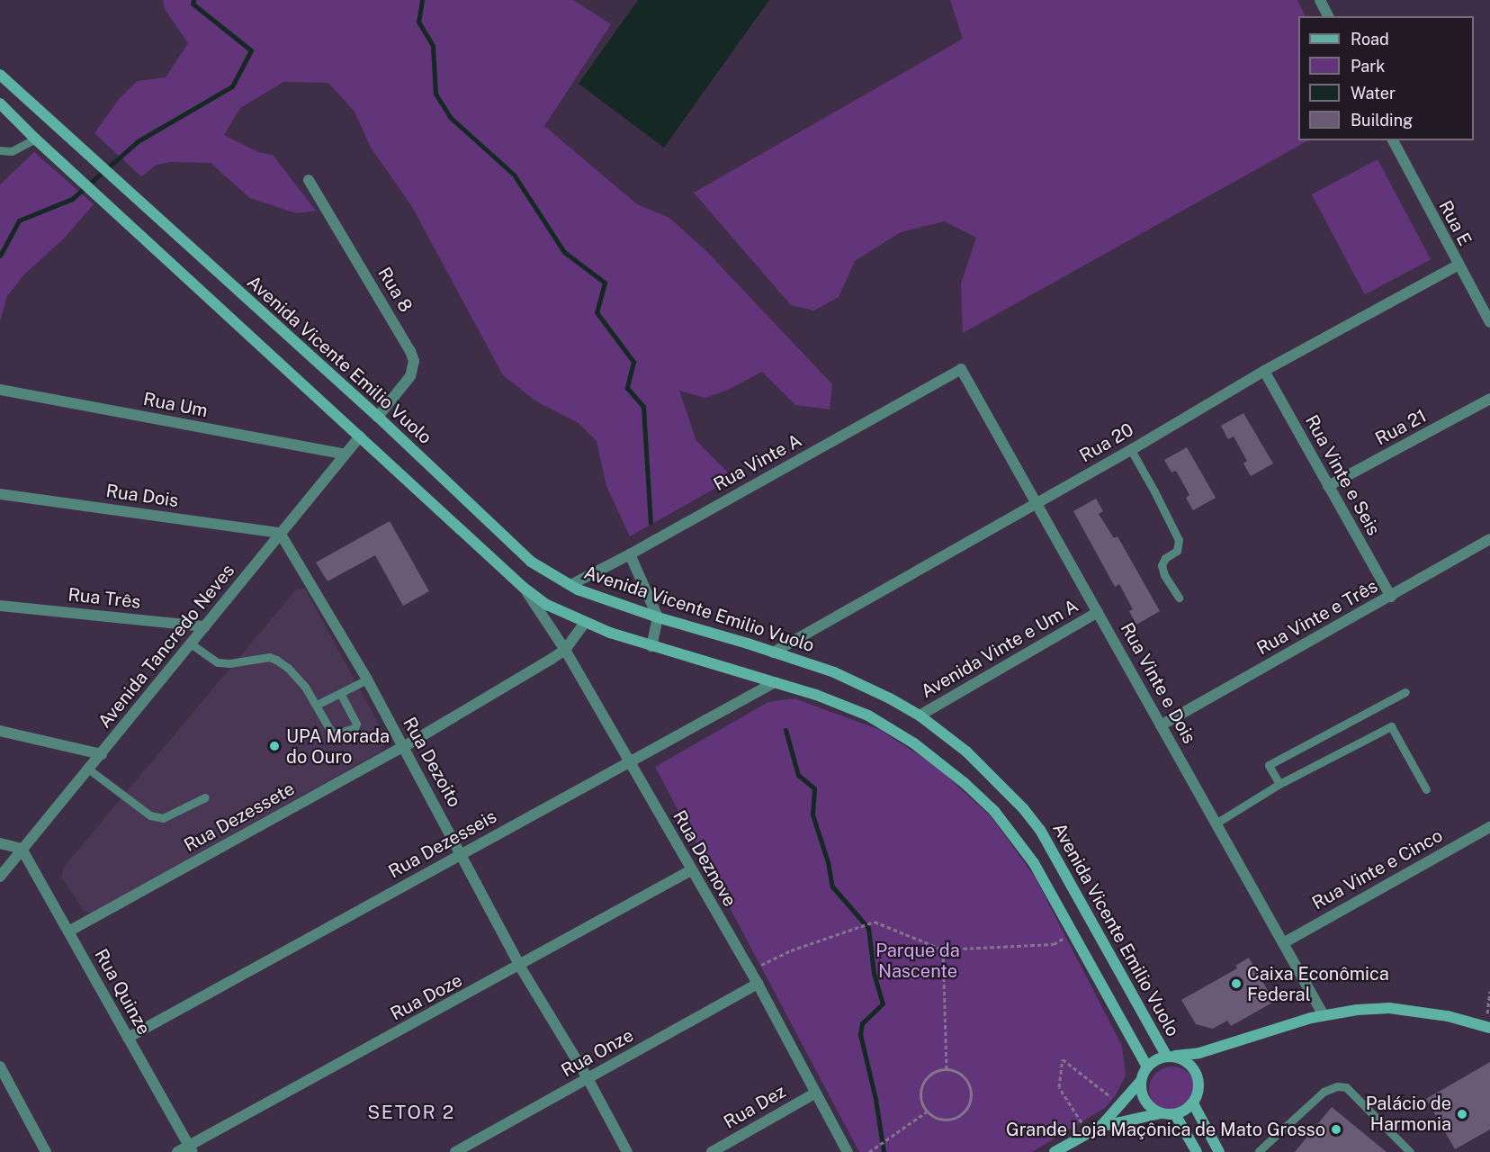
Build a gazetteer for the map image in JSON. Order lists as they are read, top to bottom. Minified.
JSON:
{"streets":{"main road":["Avenida Vicente Emilio Vuolo"],"street":["Rua E","Rua 8","Rua Um","Rua 21","Rua 20","Rua Vinte A","Rua Vinte e Seis","Rua Dois","Rua Três","Rua Vinte e Três","Avenida Tancredo Neves","Avenida Vinte e Um A","Rua Vinte e Dois","Rua Dezoito","Rua Dezessete","Rua Dezesseis","Rua Deznove","Rua Vinte e Cinco","Rua Quinze","Rua Doze","Rua Onze","Rua Dez"]},"crossings":[["Rua E","Rua 20"],["Rua 8","Avenida Vicente Emilio Vuolo"],["Avenida Vicente Emilio Vuolo","Rua 20"],["Avenida Vicente Emilio Vuolo","Rua Vinte A"],["Avenida Vicente Emilio Vuolo","Avenida Vinte e Um A"],["Rua Um","Avenida Tancredo Neves"],["Rua 21","Rua Vinte e Seis"],["Rua 20","Rua Vinte e Seis"],["Rua 20","Rua Vinte e Dois"],["Rua Vinte A","Rua Vinte e Dois"],["Rua Vinte e Seis","Rua Vinte e Três"],["Rua Dois","Avenida Tancredo Neves"],["Rua Dois","Rua Dezoito"],["Rua Três","Avenida Tancredo Neves"],["Rua Vinte e Três","Rua Vinte e Dois"],["Avenida Tancredo Neves","Rua Dezoito"],["Avenida Tancredo Neves","Rua Quinze"],["Avenida Vinte e Um A","Rua Vinte e Dois"],["Rua Vinte e Dois","Rua Vinte e Cinco"],["Rua Dezoito","Rua Dezessete"],["Rua Dezoito","Rua Dezesseis"],["Rua Dezoito","Rua Doze"],["Rua Dezoito","Rua Onze"],["Rua Dezessete","Rua Deznove"],["Rua Dezessete","Rua Quinze"],["Rua Dezesseis","Rua Deznove"],["Rua Dezesseis","Rua Quinze"],["Rua Deznove","Rua Doze"],["Rua Deznove","Rua Onze"],["Rua Deznove","Rua Dez"],["Rua Quinze","Rua Doze"]],"districts":["SETOR 2"],"parks":["Parque da Nascente"],"places":["UPA Morada do Ouro","Caixa Econômica Federal","Palácio de Harmonia","Grande Loja Maçônica de Mato Grosso"],"legend":["Road","Park","Water","Building"]}
